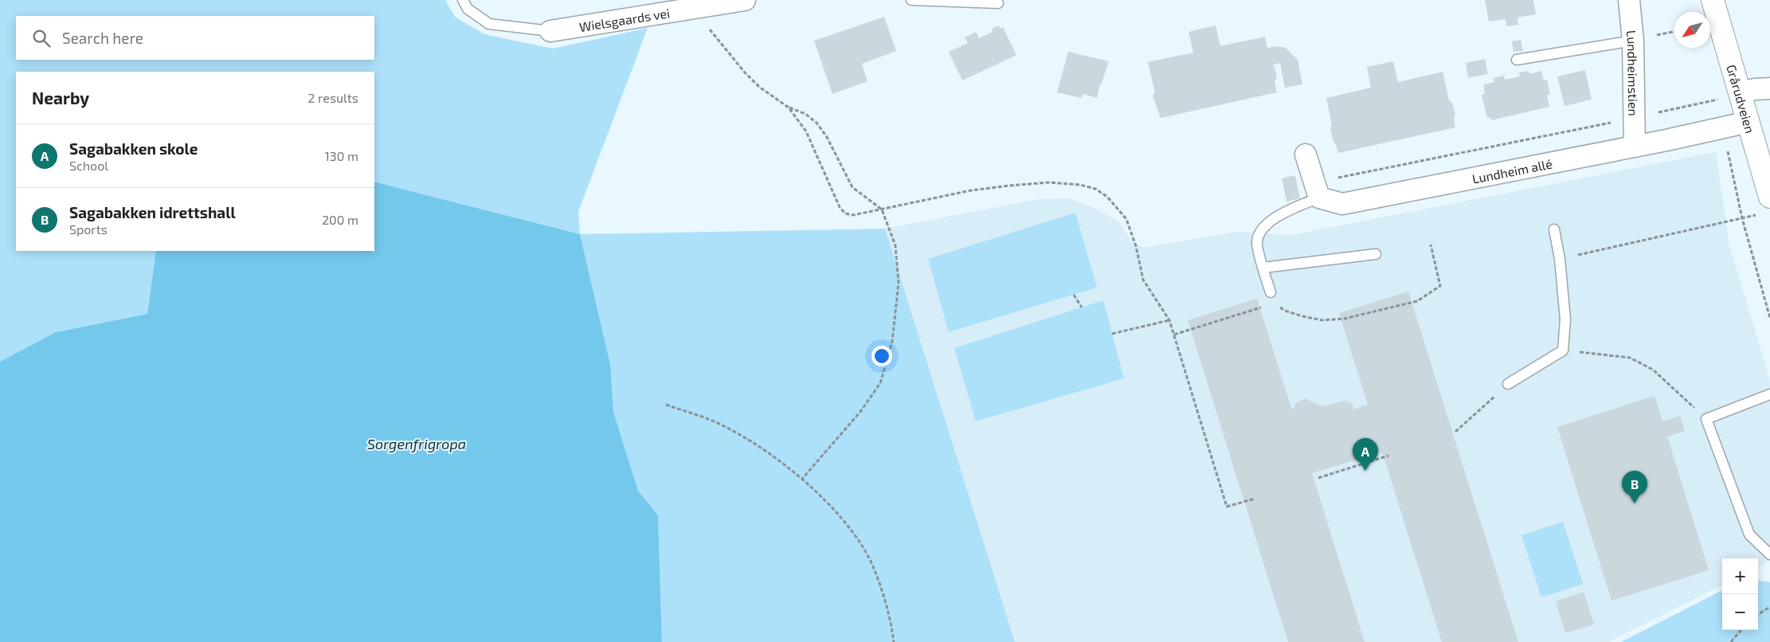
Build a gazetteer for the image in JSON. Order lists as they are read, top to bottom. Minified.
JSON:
{"streets":{"street":["Wielsgaards vei","Lundheimstien","Grårudveien","Lundheim allé"]},"crossings":[["Lundheimstien","Lundheim allé"],["Grårudveien","Lundheim allé"]],"water":["Sorgenfrigropa"],"north":"bottom left","page":{"search":"Search here","heading":["Nearby","2 results"],"list":[{"mark":"A","name":"Sagabakken skole","note":"School","value":"130 m"},{"mark":"B","name":"Sagabakken idrettshall","note":"Sports","value":"200 m"}],"pins":["A","B"],"map_buttons":["+","−"]}}
